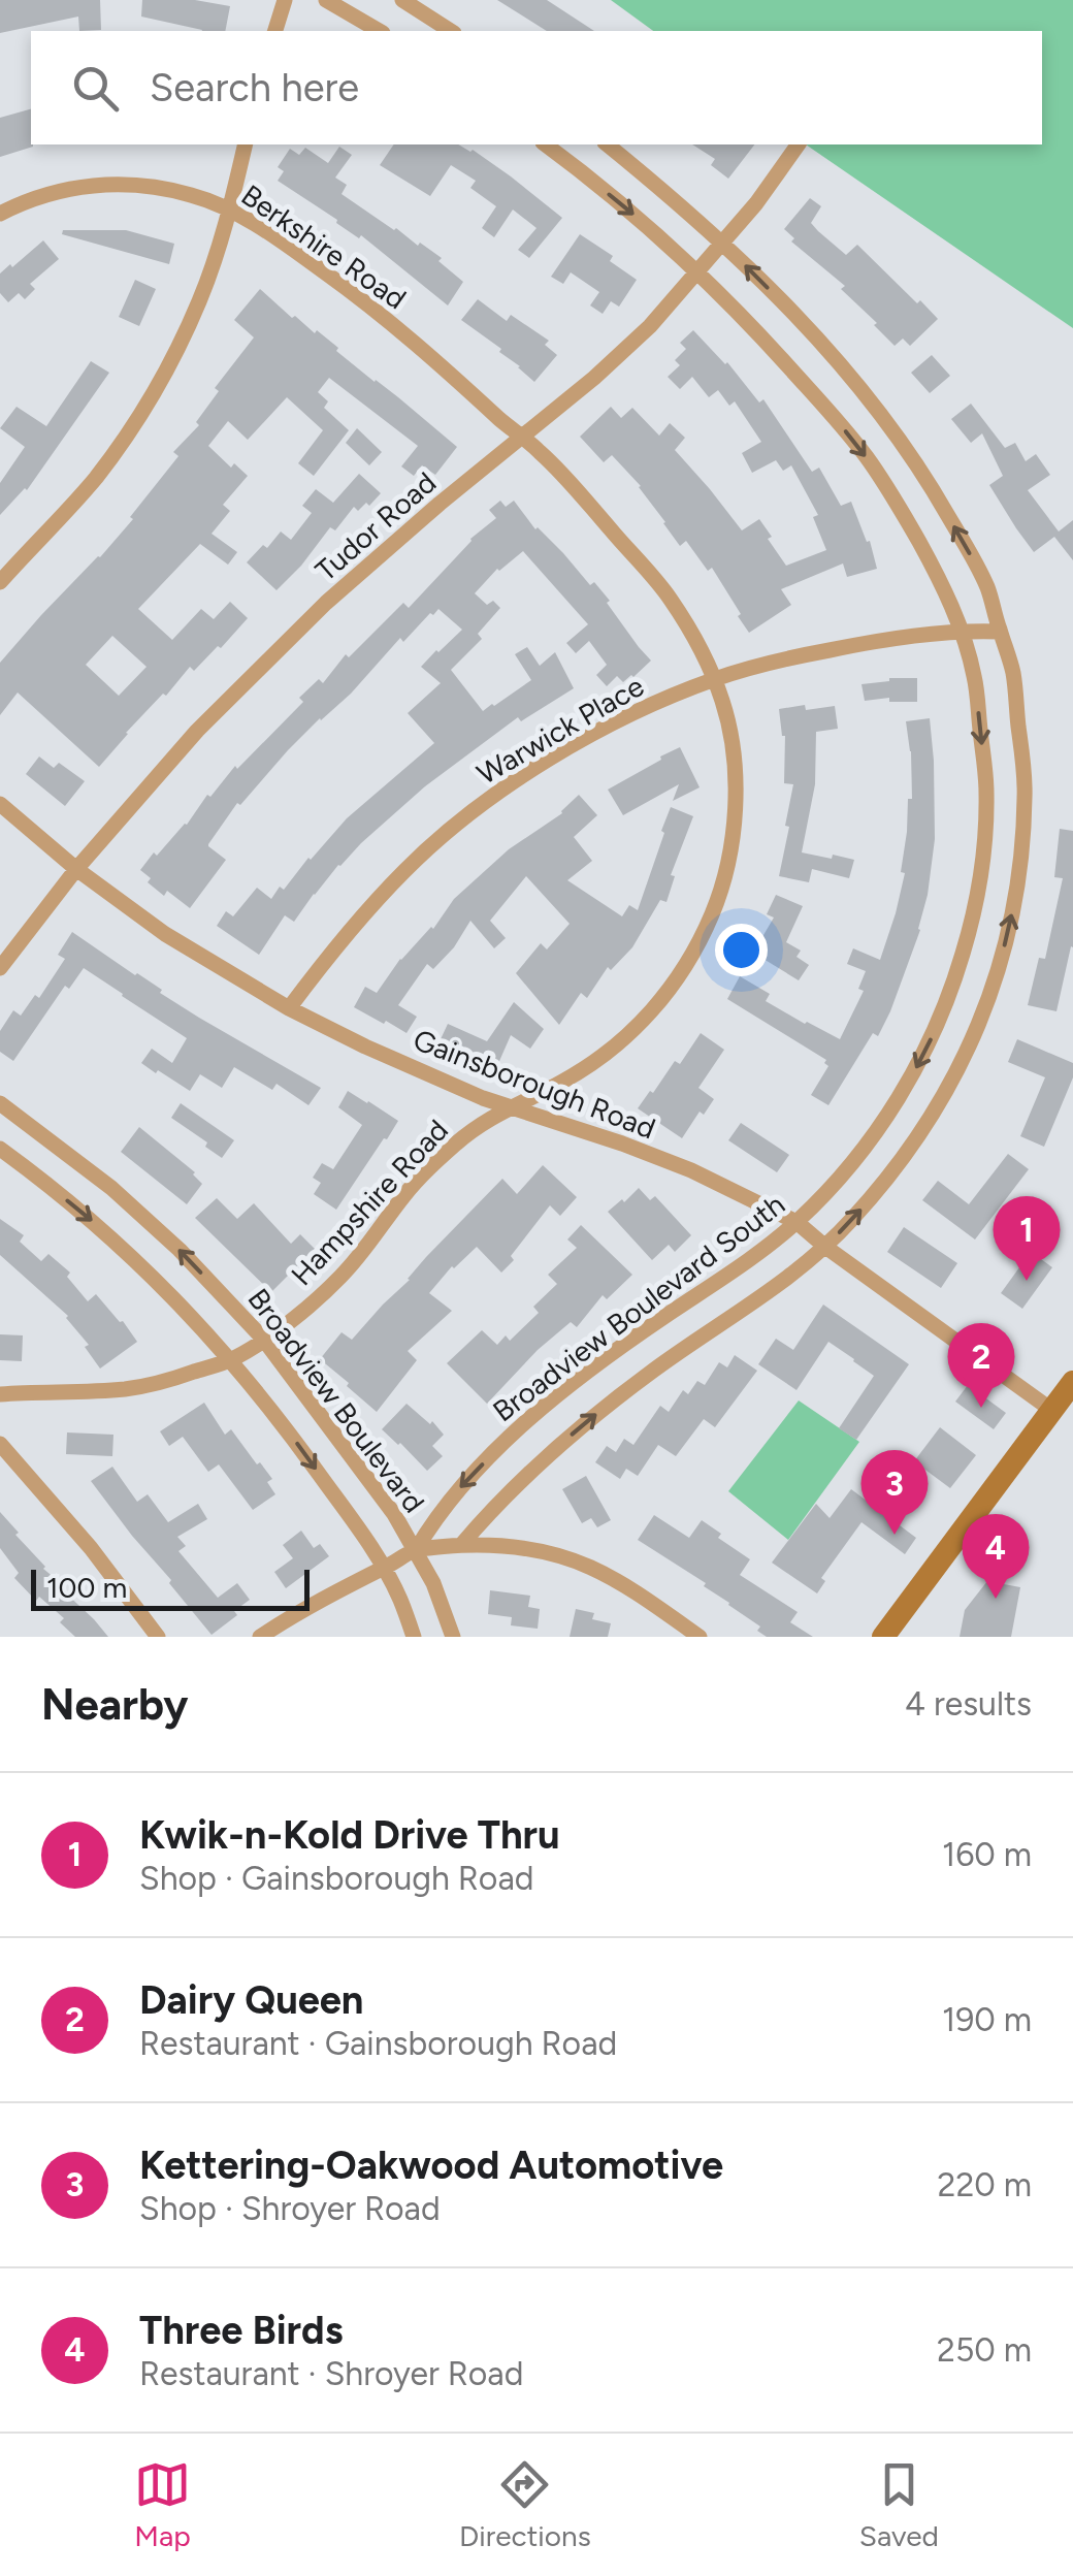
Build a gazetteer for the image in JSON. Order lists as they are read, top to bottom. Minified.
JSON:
{"streets":{"street":["Berkshire Road","Tudor Road","Warwick Place","Gainsborough Road","Hampshire Road","Broadview Boulevard South","Broadview Boulevard"]},"crossings":[["Berkshire Road","Tudor Road"],["Berkshire Road","Hampshire Road"],["Tudor Road","Gainsborough Road"],["Tudor Road","Hampshire Road"],["Tudor Road","Broadview Boulevard South"],["Warwick Place","Gainsborough Road"],["Warwick Place","Hampshire Road"],["Warwick Place","Broadview Boulevard South"],["Gainsborough Road","Hampshire Road"],["Gainsborough Road","Broadview Boulevard South"],["Hampshire Road","Broadview Boulevard"],["Broadview Boulevard South","Broadview Boulevard"]],"scale_bar":"100 m","page":{"search":"Search here","pins":["1","2","3","4"],"scale":"100 m","heading":["Nearby","4 results"],"list":[{"mark":"1","name":"Kwik-n-Kold Drive Thru","note":"Shop · Gainsborough Road","value":"160 m"},{"mark":"2","name":"Dairy Queen","note":"Restaurant · Gainsborough Road","value":"190 m"},{"mark":"3","name":"Kettering-Oakwood Automotive","note":"Shop · Shroyer Road","value":"220 m"},{"mark":"4","name":"Three Birds","note":"Restaurant · Shroyer Road","value":"250 m"}],"nav":["Map","Directions","Saved"]}}
